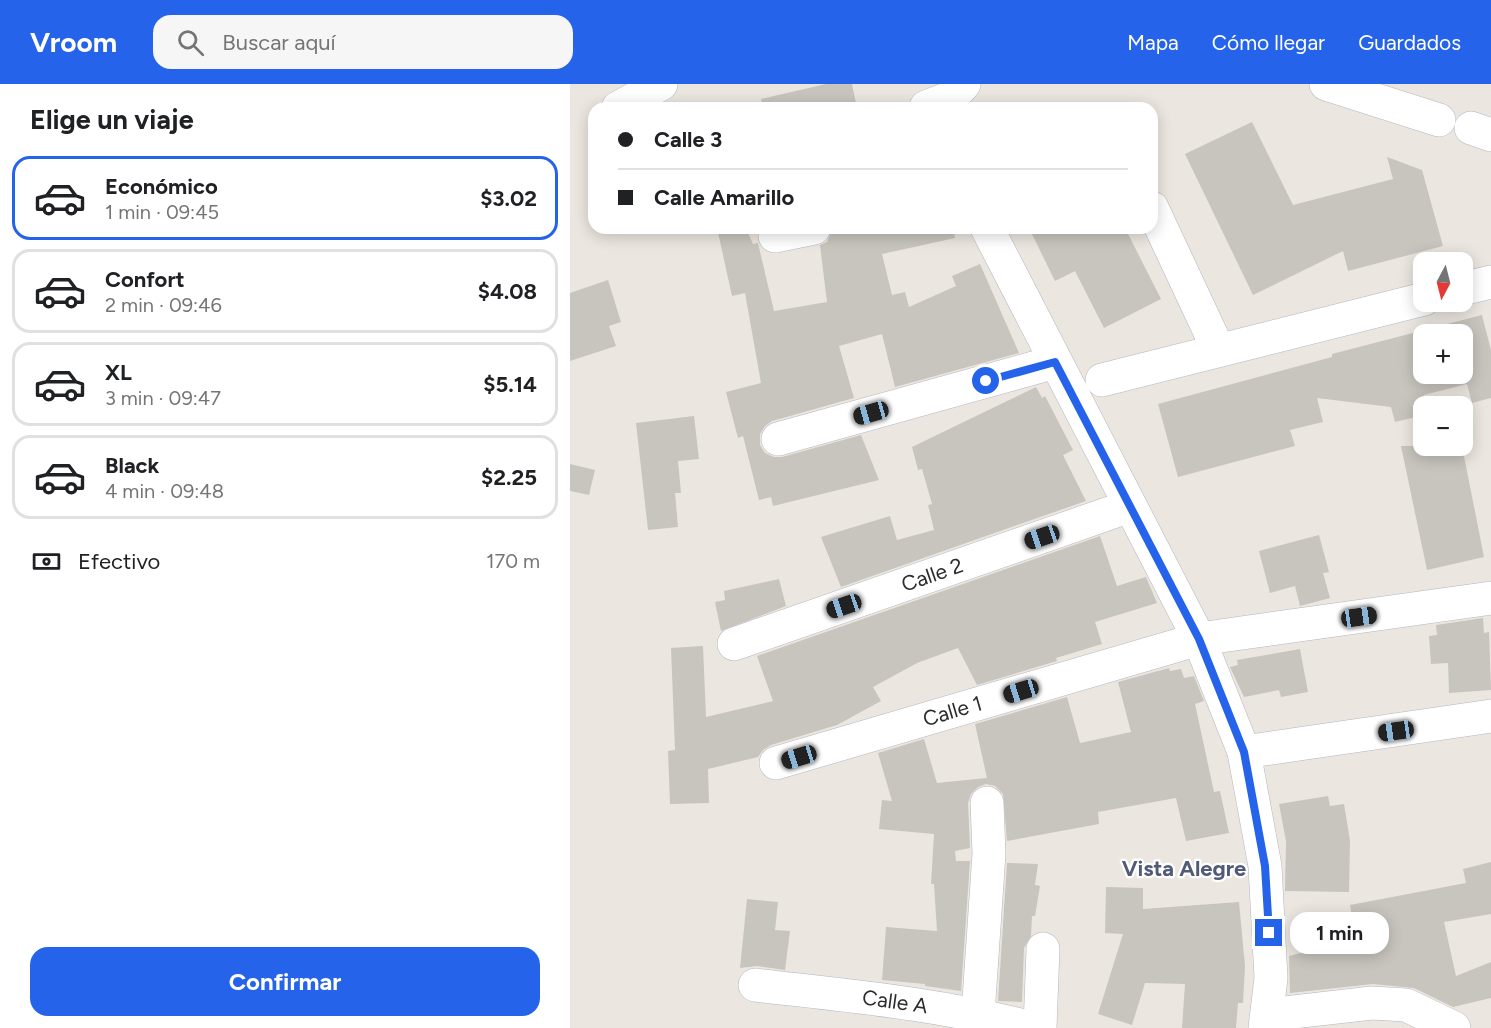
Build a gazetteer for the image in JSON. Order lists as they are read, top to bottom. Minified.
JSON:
{"streets":{"street":["Calle 2","Calle 1","Calle A"]},"districts":["Vista Alegre"],"north":"bottom","page":{"header":"Vroom","search":"Buscar aquí","nav":["Mapa","Cómo llegar","Guardados"],"heading":"Elige un viaje","banner":["Calle 3","Calle Amarillo"],"list":[{"name":"Económico","note":"1 min · 09:45","value":"$3.02"},{"name":"Confort","note":"2 min · 09:46","value":"$4.08"},{"name":"XL","note":"3 min · 09:47","value":"$5.14"},{"name":"Black","note":"4 min · 09:48","value":"$2.25"}],"map_buttons":["+","−"],"pay":["Efectivo","170 m"],"bubble":"1 min","buttons":"Confirmar"}}
